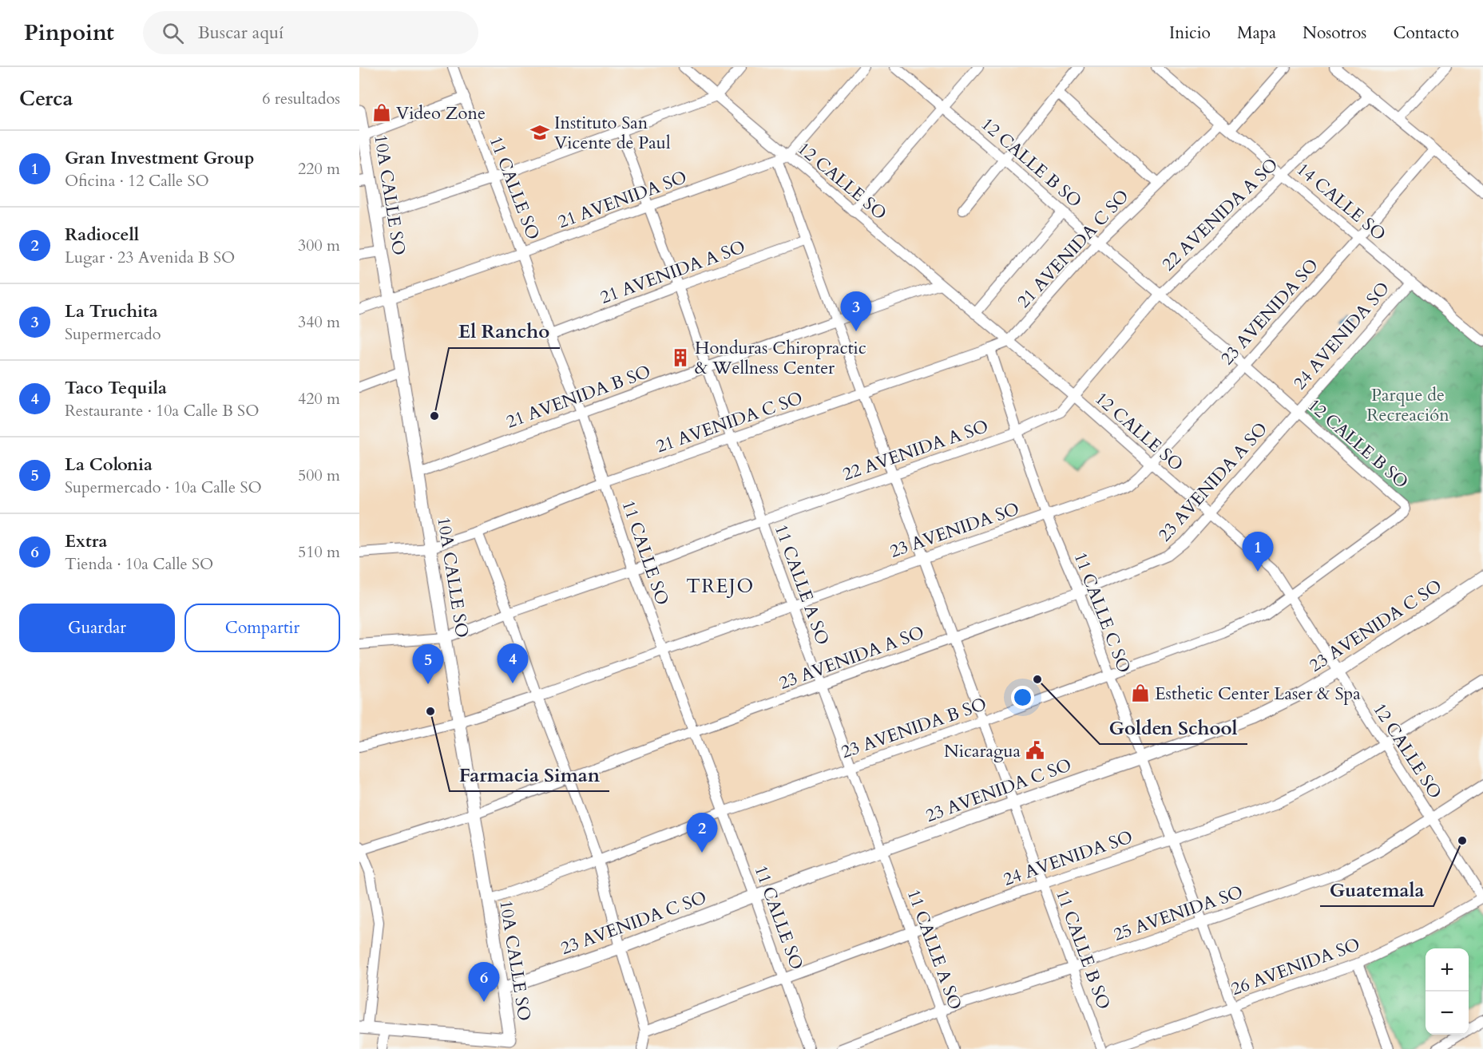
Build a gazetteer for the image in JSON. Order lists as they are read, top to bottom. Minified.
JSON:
{"streets":{"street":["12 CALLE B SO","12 CALLE SO","11 CALLE SO","10A CALLE SO","21 AVENIDA SO","14 CALLE SO","22 AVENIDA A SO","21 AVENIDA C SO","21 AVENIDA A SO","23 AVENIDA SO","24 AVENIDA SO","21 AVENIDA B SO","23 AVENIDA A SO","11 CALLE A SO","11 CALLE C SO","23 AVENIDA C SO","23 AVENIDA B SO","25 AVENIDA SO","11 CALLE B SO","26 AVENIDA SO"]},"crossings":[["12 CALLE B SO","22 AVENIDA A SO"],["12 CALLE B SO","21 AVENIDA C SO"],["12 CALLE B SO","23 AVENIDA SO"],["12 CALLE B SO","24 AVENIDA SO"],["12 CALLE B SO","23 AVENIDA A SO"],["12 CALLE B SO","23 AVENIDA B SO"],["12 CALLE SO","21 AVENIDA SO"],["12 CALLE SO","22 AVENIDA A SO"],["12 CALLE SO","21 AVENIDA C SO"],["12 CALLE SO","23 AVENIDA SO"],["12 CALLE SO","24 AVENIDA SO"],["12 CALLE SO","21 AVENIDA B SO"],["12 CALLE SO","23 AVENIDA A SO"],["12 CALLE SO","23 AVENIDA C SO"],["12 CALLE SO","23 AVENIDA B SO"],["12 CALLE SO","25 AVENIDA SO"],["12 CALLE SO","26 AVENIDA SO"],["11 CALLE SO","21 AVENIDA SO"],["11 CALLE SO","22 AVENIDA A SO"],["11 CALLE SO","21 AVENIDA C SO"],["11 CALLE SO","21 AVENIDA A SO"],["11 CALLE SO","23 AVENIDA SO"],["11 CALLE SO","24 AVENIDA SO"],["11 CALLE SO","21 AVENIDA B SO"],["11 CALLE SO","23 AVENIDA A SO"],["11 CALLE SO","23 AVENIDA C SO"],["11 CALLE SO","23 AVENIDA B SO"],["10A CALLE SO","21 AVENIDA SO"],["10A CALLE SO","22 AVENIDA A SO"],["10A CALLE SO","21 AVENIDA C SO"],["10A CALLE SO","23 AVENIDA SO"],["10A CALLE SO","21 AVENIDA B SO"],["10A CALLE SO","23 AVENIDA A SO"],["10A CALLE SO","23 AVENIDA C SO"],["10A CALLE SO","23 AVENIDA B SO"],["21 AVENIDA SO","11 CALLE A SO"],["21 AVENIDA SO","11 CALLE B SO"],["14 CALLE SO","22 AVENIDA A SO"],["14 CALLE SO","21 AVENIDA C SO"],["14 CALLE SO","23 AVENIDA SO"],["14 CALLE SO","24 AVENIDA SO"],["22 AVENIDA A SO","11 CALLE A SO"],["22 AVENIDA A SO","11 CALLE C SO"],["22 AVENIDA A SO","11 CALLE B SO"],["21 AVENIDA C SO","11 CALLE A SO"],["21 AVENIDA C SO","11 CALLE C SO"],["21 AVENIDA C SO","11 CALLE B SO"],["21 AVENIDA A SO","11 CALLE A SO"],["21 AVENIDA A SO","11 CALLE B SO"],["23 AVENIDA SO","11 CALLE A SO"],["23 AVENIDA SO","11 CALLE C SO"],["23 AVENIDA SO","11 CALLE B SO"],["24 AVENIDA SO","23 AVENIDA A SO"],["24 AVENIDA SO","11 CALLE A SO"],["24 AVENIDA SO","11 CALLE C SO"],["24 AVENIDA SO","11 CALLE B SO"],["21 AVENIDA B SO","11 CALLE A SO"],["21 AVENIDA B SO","11 CALLE B SO"],["23 AVENIDA A SO","11 CALLE A SO"],["23 AVENIDA A SO","11 CALLE C SO"],["23 AVENIDA A SO","11 CALLE B SO"],["11 CALLE A SO","23 AVENIDA C SO"],["11 CALLE A SO","23 AVENIDA B SO"],["11 CALLE A SO","25 AVENIDA SO"],["11 CALLE C SO","23 AVENIDA C SO"],["11 CALLE C SO","23 AVENIDA B SO"],["11 CALLE C SO","25 AVENIDA SO"],["11 CALLE C SO","26 AVENIDA SO"],["23 AVENIDA C SO","11 CALLE B SO"],["23 AVENIDA B SO","11 CALLE B SO"],["25 AVENIDA SO","11 CALLE B SO"]],"districts":["TREJO"],"parks":["Parque de Recreación"],"places":{"shop":["Video Zone","Esthetic Center Laser & Spa"],"school or university":["Instituto San Vicente de Paul"],"building":["Honduras Chiropractic & Wellness Center"],"other":["El Rancho","Golden School","Farmacia Siman","Guatemala"],"public building":["Nicaragua"]},"page":{"header":"Pinpoint","search":"Buscar aquí","nav":["Inicio","Mapa","Nosotros","Contacto"],"heading":["Cerca","6 resultados"],"list":[{"mark":"1","name":"Gran Investment Group","note":"Oficina · 12 Calle SO","value":"220 m"},{"mark":"2","name":"Radiocell","note":"Lugar · 23 Avenida B SO","value":"300 m"},{"mark":"3","name":"La Truchita","note":"Supermercado","value":"340 m"},{"mark":"4","name":"Taco Tequila","note":"Restaurante · 10a Calle B SO","value":"420 m"},{"mark":"5","name":"La Colonia","note":"Supermercado · 10a Calle SO","value":"500 m"},{"mark":"6","name":"Extra","note":"Tienda · 10a Calle SO","value":"510 m"}],"pins":["3","1","4","5","2","6"],"buttons":["Guardar","Compartir"],"map_buttons":["+","−"]}}
